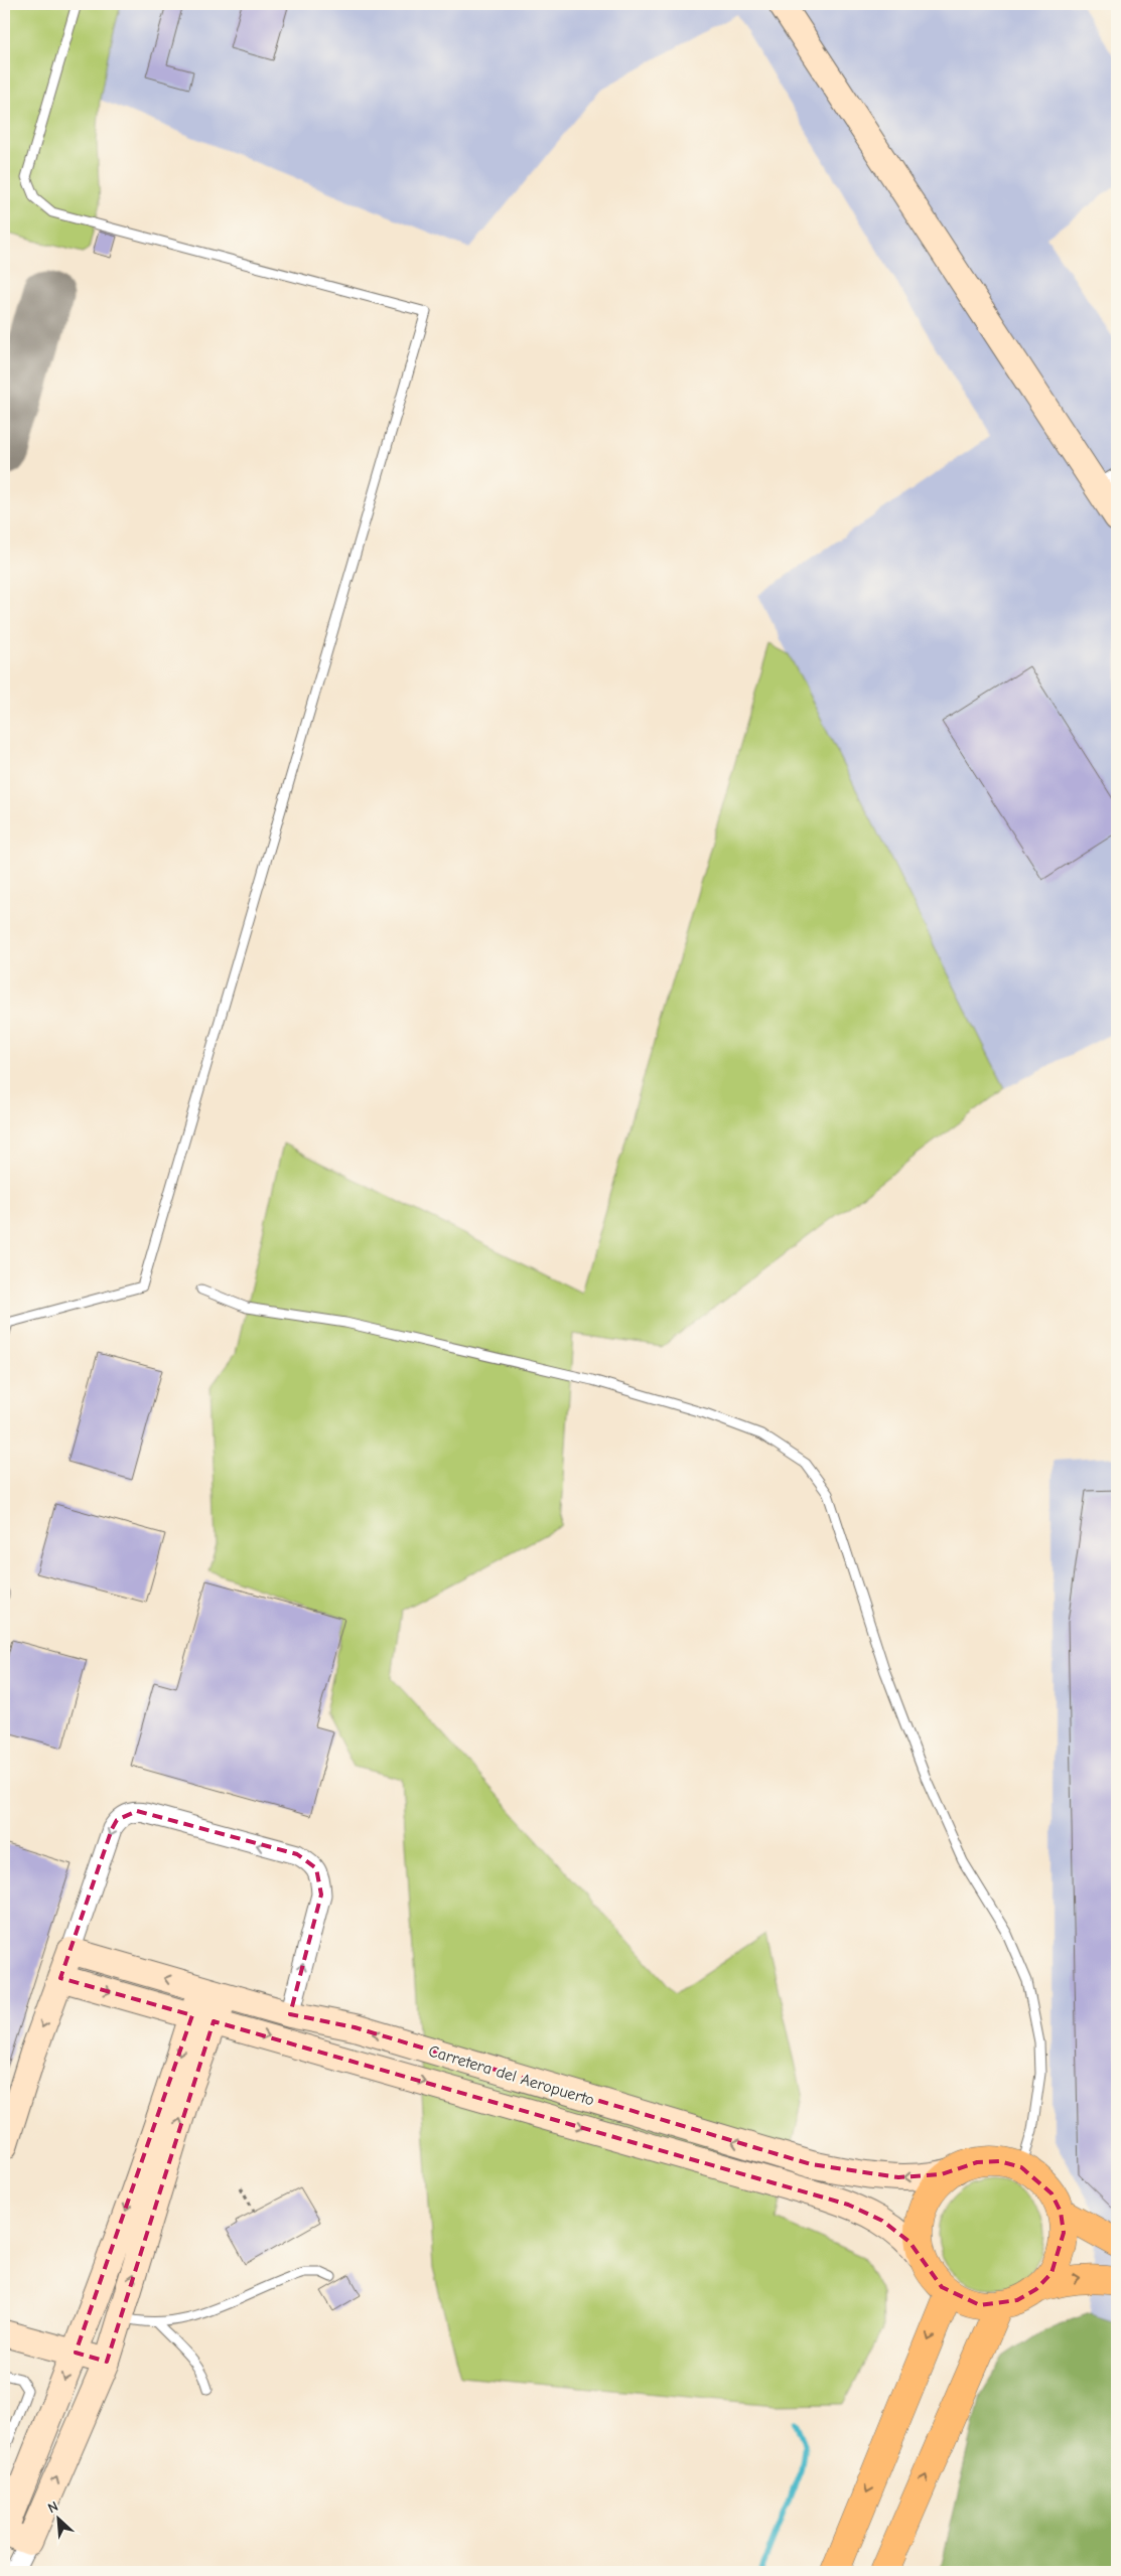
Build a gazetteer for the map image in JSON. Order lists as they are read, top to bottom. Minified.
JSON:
{"streets":{"street":["Carretera del Aeropuerto"]},"north":"top left"}
